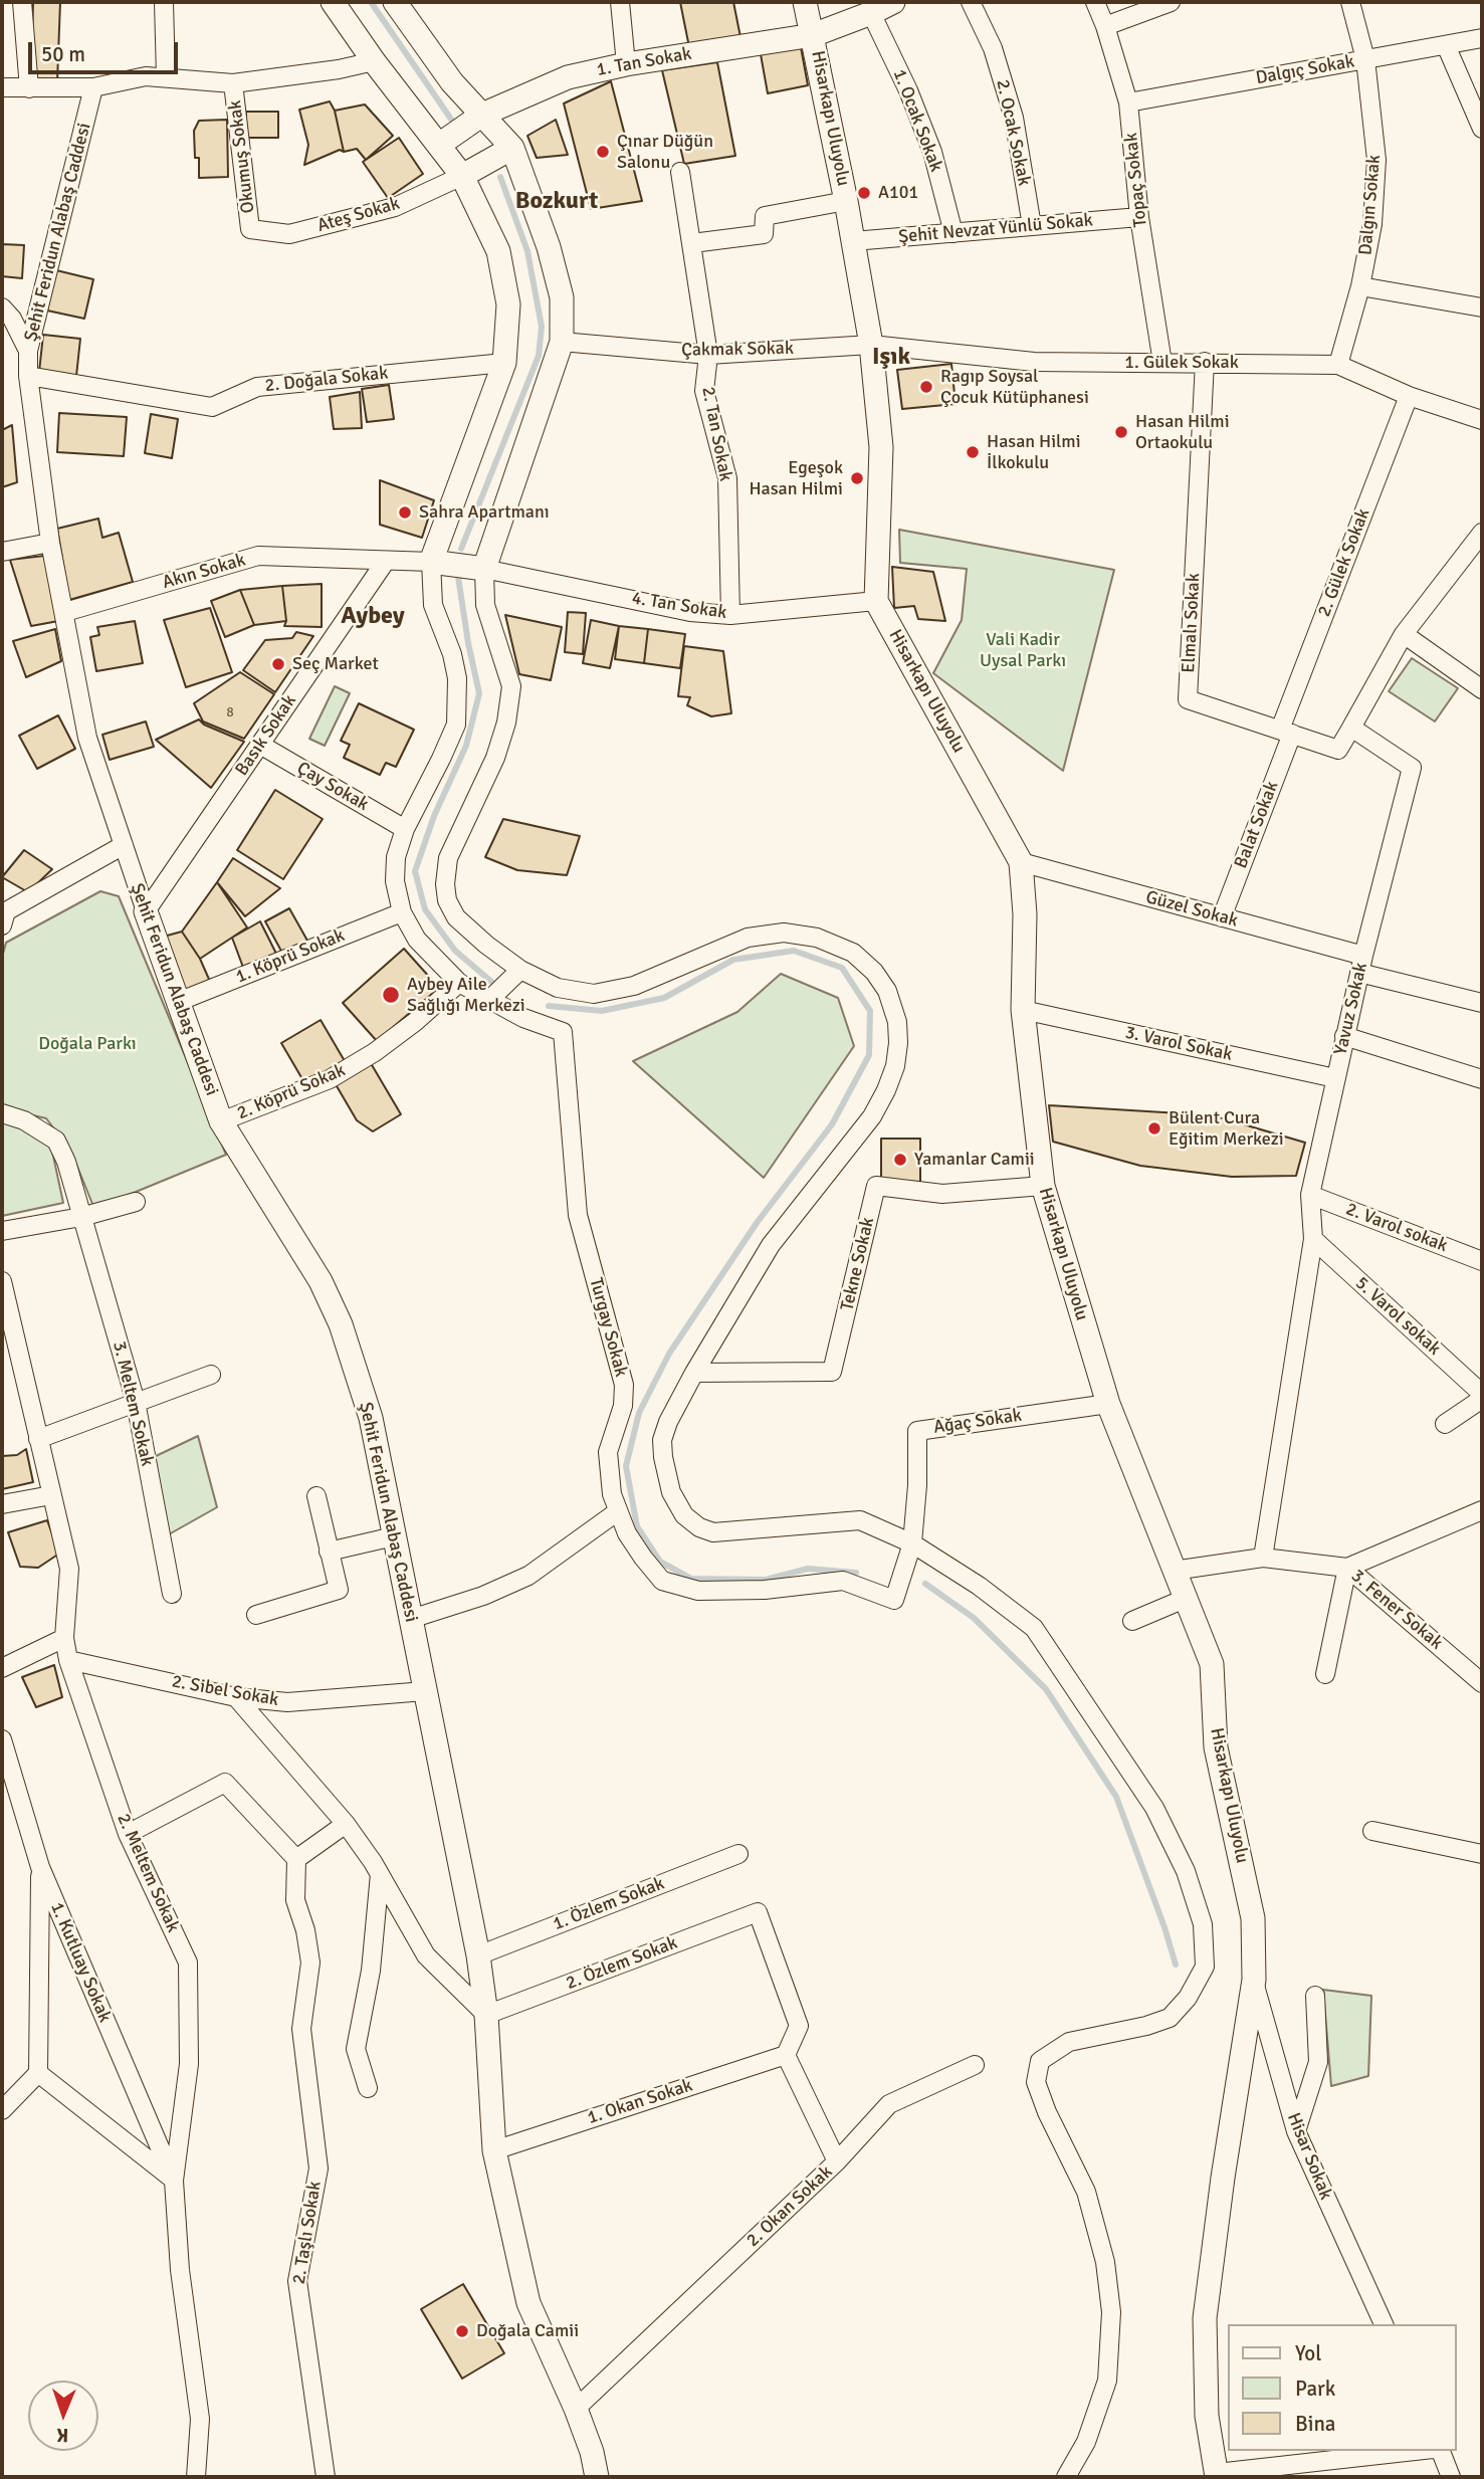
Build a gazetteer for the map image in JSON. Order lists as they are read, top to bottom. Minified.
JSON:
{"streets":{"street":["1. Tan Sokak","Dalgıç Sokak","Hisarkapı Uluyolu","1. Ocak Sokak","2. Ocak Sokak","Okumuş Sokak","Topaç Sokak","Dalgın Sokak","Ateş Sokak","Şehit Nevzat Yünlü Sokak","Şehit Feridun Alabaş Caddesi","Çakmak Sokak","1. Gülek Sokak","2. Doğala Sokak","2. Tan Sokak","2. Gülek Sokak","Akın Sokak","4. Tan Sokak","Elmalı Sokak","Basık Sokak","Çay Sokak","Balat Sokak","Güzel Sokak","1. Köprü Sokak","Yavuz Sokak","3. Varol Sokak","2. Köprü Sokak","2. Varol sokak","Tekne Sokak","5. Varol sokak","Turgay Sokak","3. Meltem Sokak","Ağaç Sokak","3. Fener Sokak","2. Sibel Sokak","2. Meltem Sokak","1. Özlem Sokak","1. Kutluay Sokak","2. Özlem Sokak","1. Okan Sokak","Hisar Sokak","2. Okan Sokak","2. Taşlı Sokak"]},"crossings":[["1. Tan Sokak","Hisarkapı Uluyolu"],["1. Tan Sokak","1. Ocak Sokak"],["Dalgıç Sokak","Topaç Sokak"],["Dalgıç Sokak","Dalgın Sokak"],["Hisarkapı Uluyolu","Şehit Nevzat Yünlü Sokak"],["Hisarkapı Uluyolu","Çakmak Sokak"],["Hisarkapı Uluyolu","1. Gülek Sokak"],["Hisarkapı Uluyolu","4. Tan Sokak"],["Hisarkapı Uluyolu","Güzel Sokak"],["Hisarkapı Uluyolu","3. Varol Sokak"],["Hisarkapı Uluyolu","Tekne Sokak"],["Hisarkapı Uluyolu","Ağaç Sokak"],["Hisarkapı Uluyolu","3. Fener Sokak"],["Hisarkapı Uluyolu","Hisar Sokak"],["1. Ocak Sokak","Şehit Nevzat Yünlü Sokak"],["2. Ocak Sokak","Şehit Nevzat Yünlü Sokak"],["Okumuş Sokak","Ateş Sokak"],["Topaç Sokak","Şehit Nevzat Yünlü Sokak"],["Topaç Sokak","1. Gülek Sokak"],["Dalgın Sokak","1. Gülek Sokak"],["Şehit Feridun Alabaş Caddesi","2. Doğala Sokak"],["Şehit Feridun Alabaş Caddesi","Akın Sokak"],["Şehit Feridun Alabaş Caddesi","Basık Sokak"],["Şehit Feridun Alabaş Caddesi","1. Köprü Sokak"],["Şehit Feridun Alabaş Caddesi","2. Köprü Sokak"],["Şehit Feridun Alabaş Caddesi","2. Sibel Sokak"],["Şehit Feridun Alabaş Caddesi","1. Özlem Sokak"],["Şehit Feridun Alabaş Caddesi","2. Özlem Sokak"],["Şehit Feridun Alabaş Caddesi","1. Okan Sokak"],["Şehit Feridun Alabaş Caddesi","2. Okan Sokak"],["Çakmak Sokak","1. Gülek Sokak"],["Çakmak Sokak","2. Tan Sokak"],["1. Gülek Sokak","2. Gülek Sokak"],["1. Gülek Sokak","Elmalı Sokak"],["2. Tan Sokak","4. Tan Sokak"],["2. Gülek Sokak","Elmalı Sokak"],["2. Gülek Sokak","Balat Sokak"],["Akın Sokak","Basık Sokak"],["Elmalı Sokak","Balat Sokak"],["Elmalı Sokak","Yavuz Sokak"],["Basık Sokak","Çay Sokak"],["Balat Sokak","Güzel Sokak"],["Güzel Sokak","Yavuz Sokak"],["Yavuz Sokak","3. Varol Sokak"],["Yavuz Sokak","2. Varol sokak"],["Yavuz Sokak","5. Varol sokak"],["Yavuz Sokak","3. Fener Sokak"],["Turgay Sokak","Ağaç Sokak"],["2. Sibel Sokak","2. Meltem Sokak"],["2. Meltem Sokak","1. Kutluay Sokak"],["2. Özlem Sokak","1. Okan Sokak"],["2. Özlem Sokak","2. Okan Sokak"],["1. Okan Sokak","2. Okan Sokak"]],"districts":["Bozkurt","Işık","Aybey"],"parks":["Vali Kadir Uysal Parkı","Doğala Parkı"],"places":["Çınar Düğün Salonu","A101","Ragıp Soysal Çocuk Kütüphanesi","Hasan Hilmi Ortaokulu","Hasan Hilmi İlkokulu","Egeşok Hasan Hilmi","Sahra Apartmanı","Seç Market","Aybey Aile Sağlığı Merkezi","Bülent Cura Eğitim Merkezi","Yamanlar Camii","Doğala Camii"],"house_numbers":["8"],"legend":["Yol","Park","Bina"],"scale_bar":"50 m","north":"bottom"}
